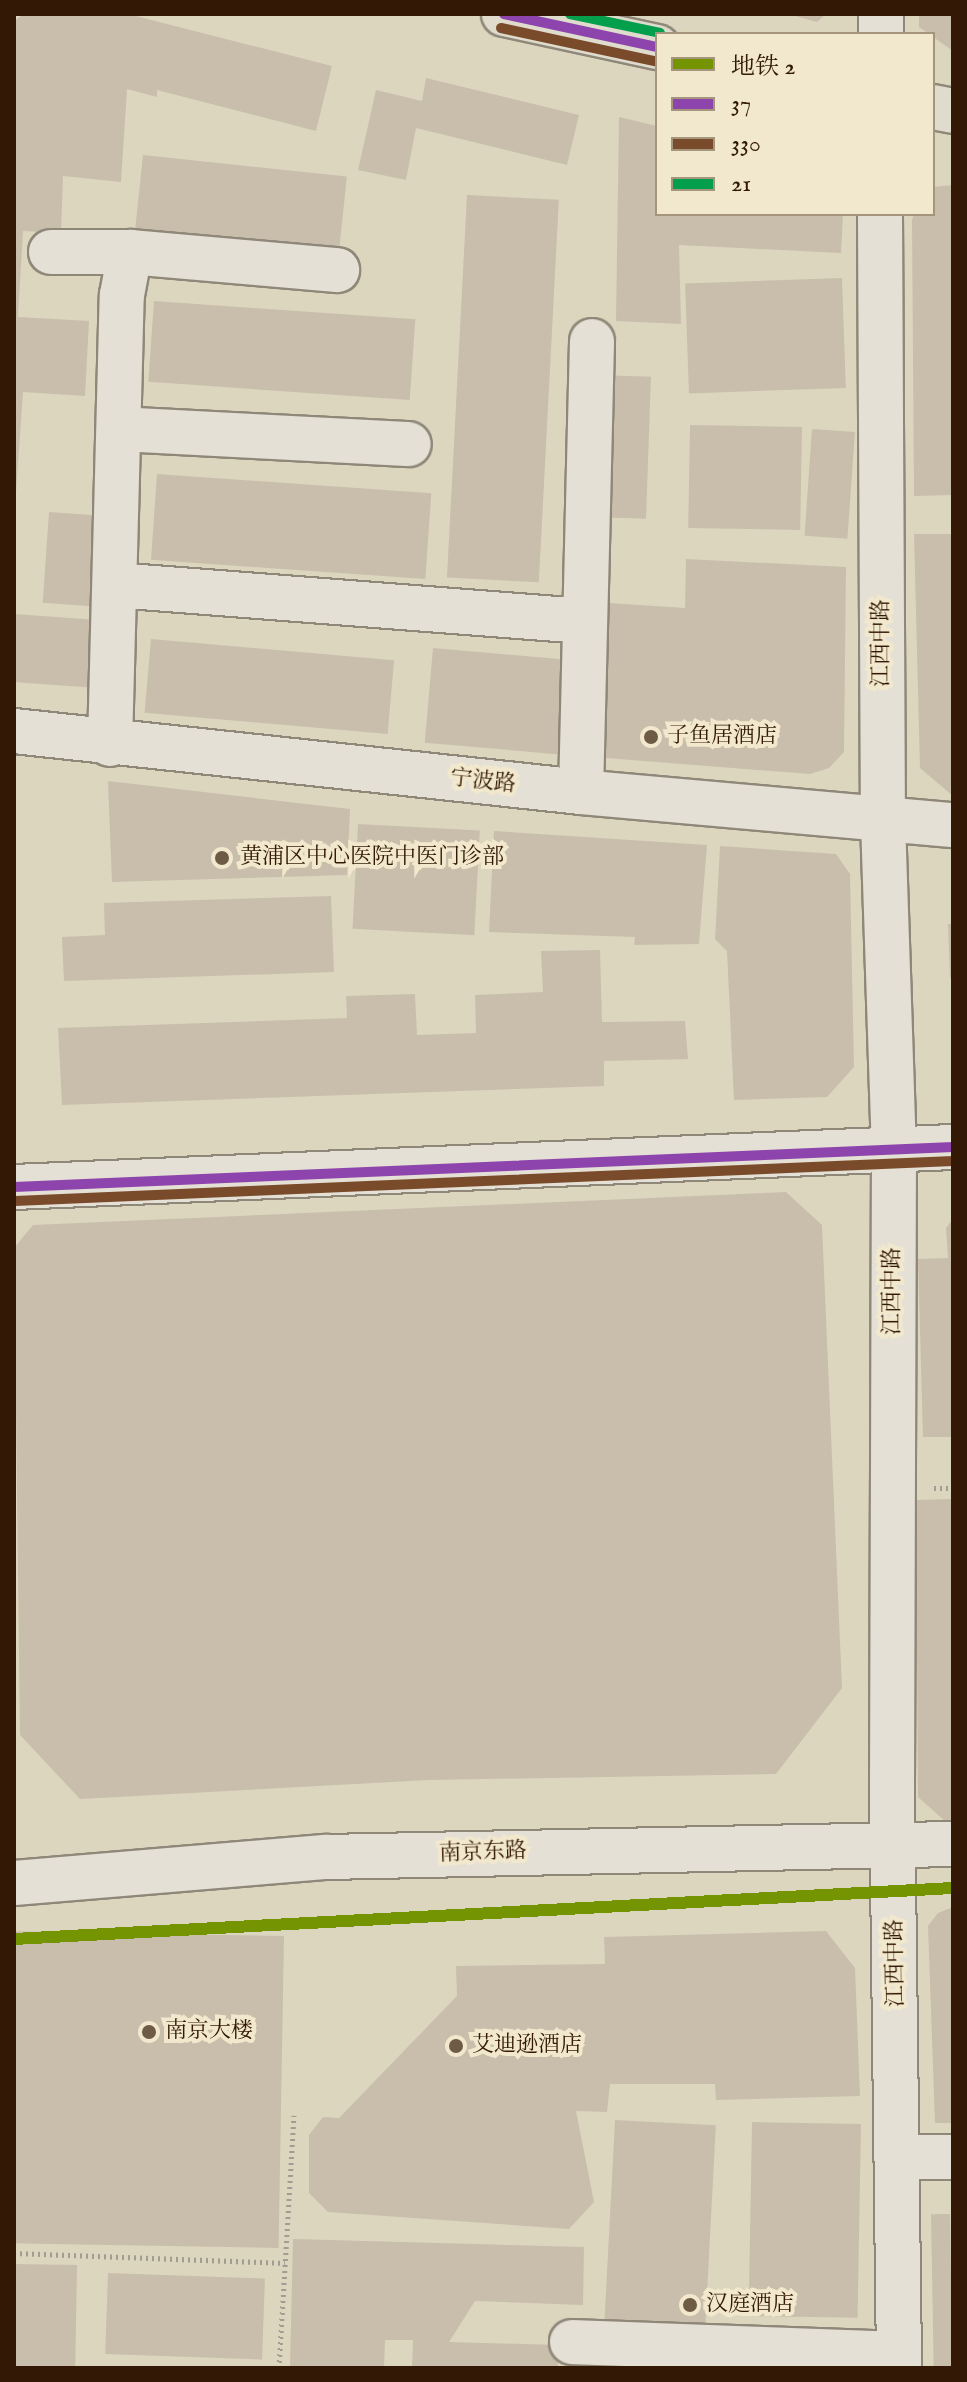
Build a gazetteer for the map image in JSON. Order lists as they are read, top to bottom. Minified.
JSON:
{"streets":{"street":["江西中路","宁波路","南京东路"]},"crossings":[["江西中路","宁波路"],["江西中路","南京东路"]],"places":["子鱼居酒店","黄浦区中心医院中医门诊部","南京大楼","艾迪逊酒店","汉庭酒店"],"lines":["transit line 37","transit line 21","transit line 330","metro line 2"],"legend":["地铁 2","37","330","21"]}
